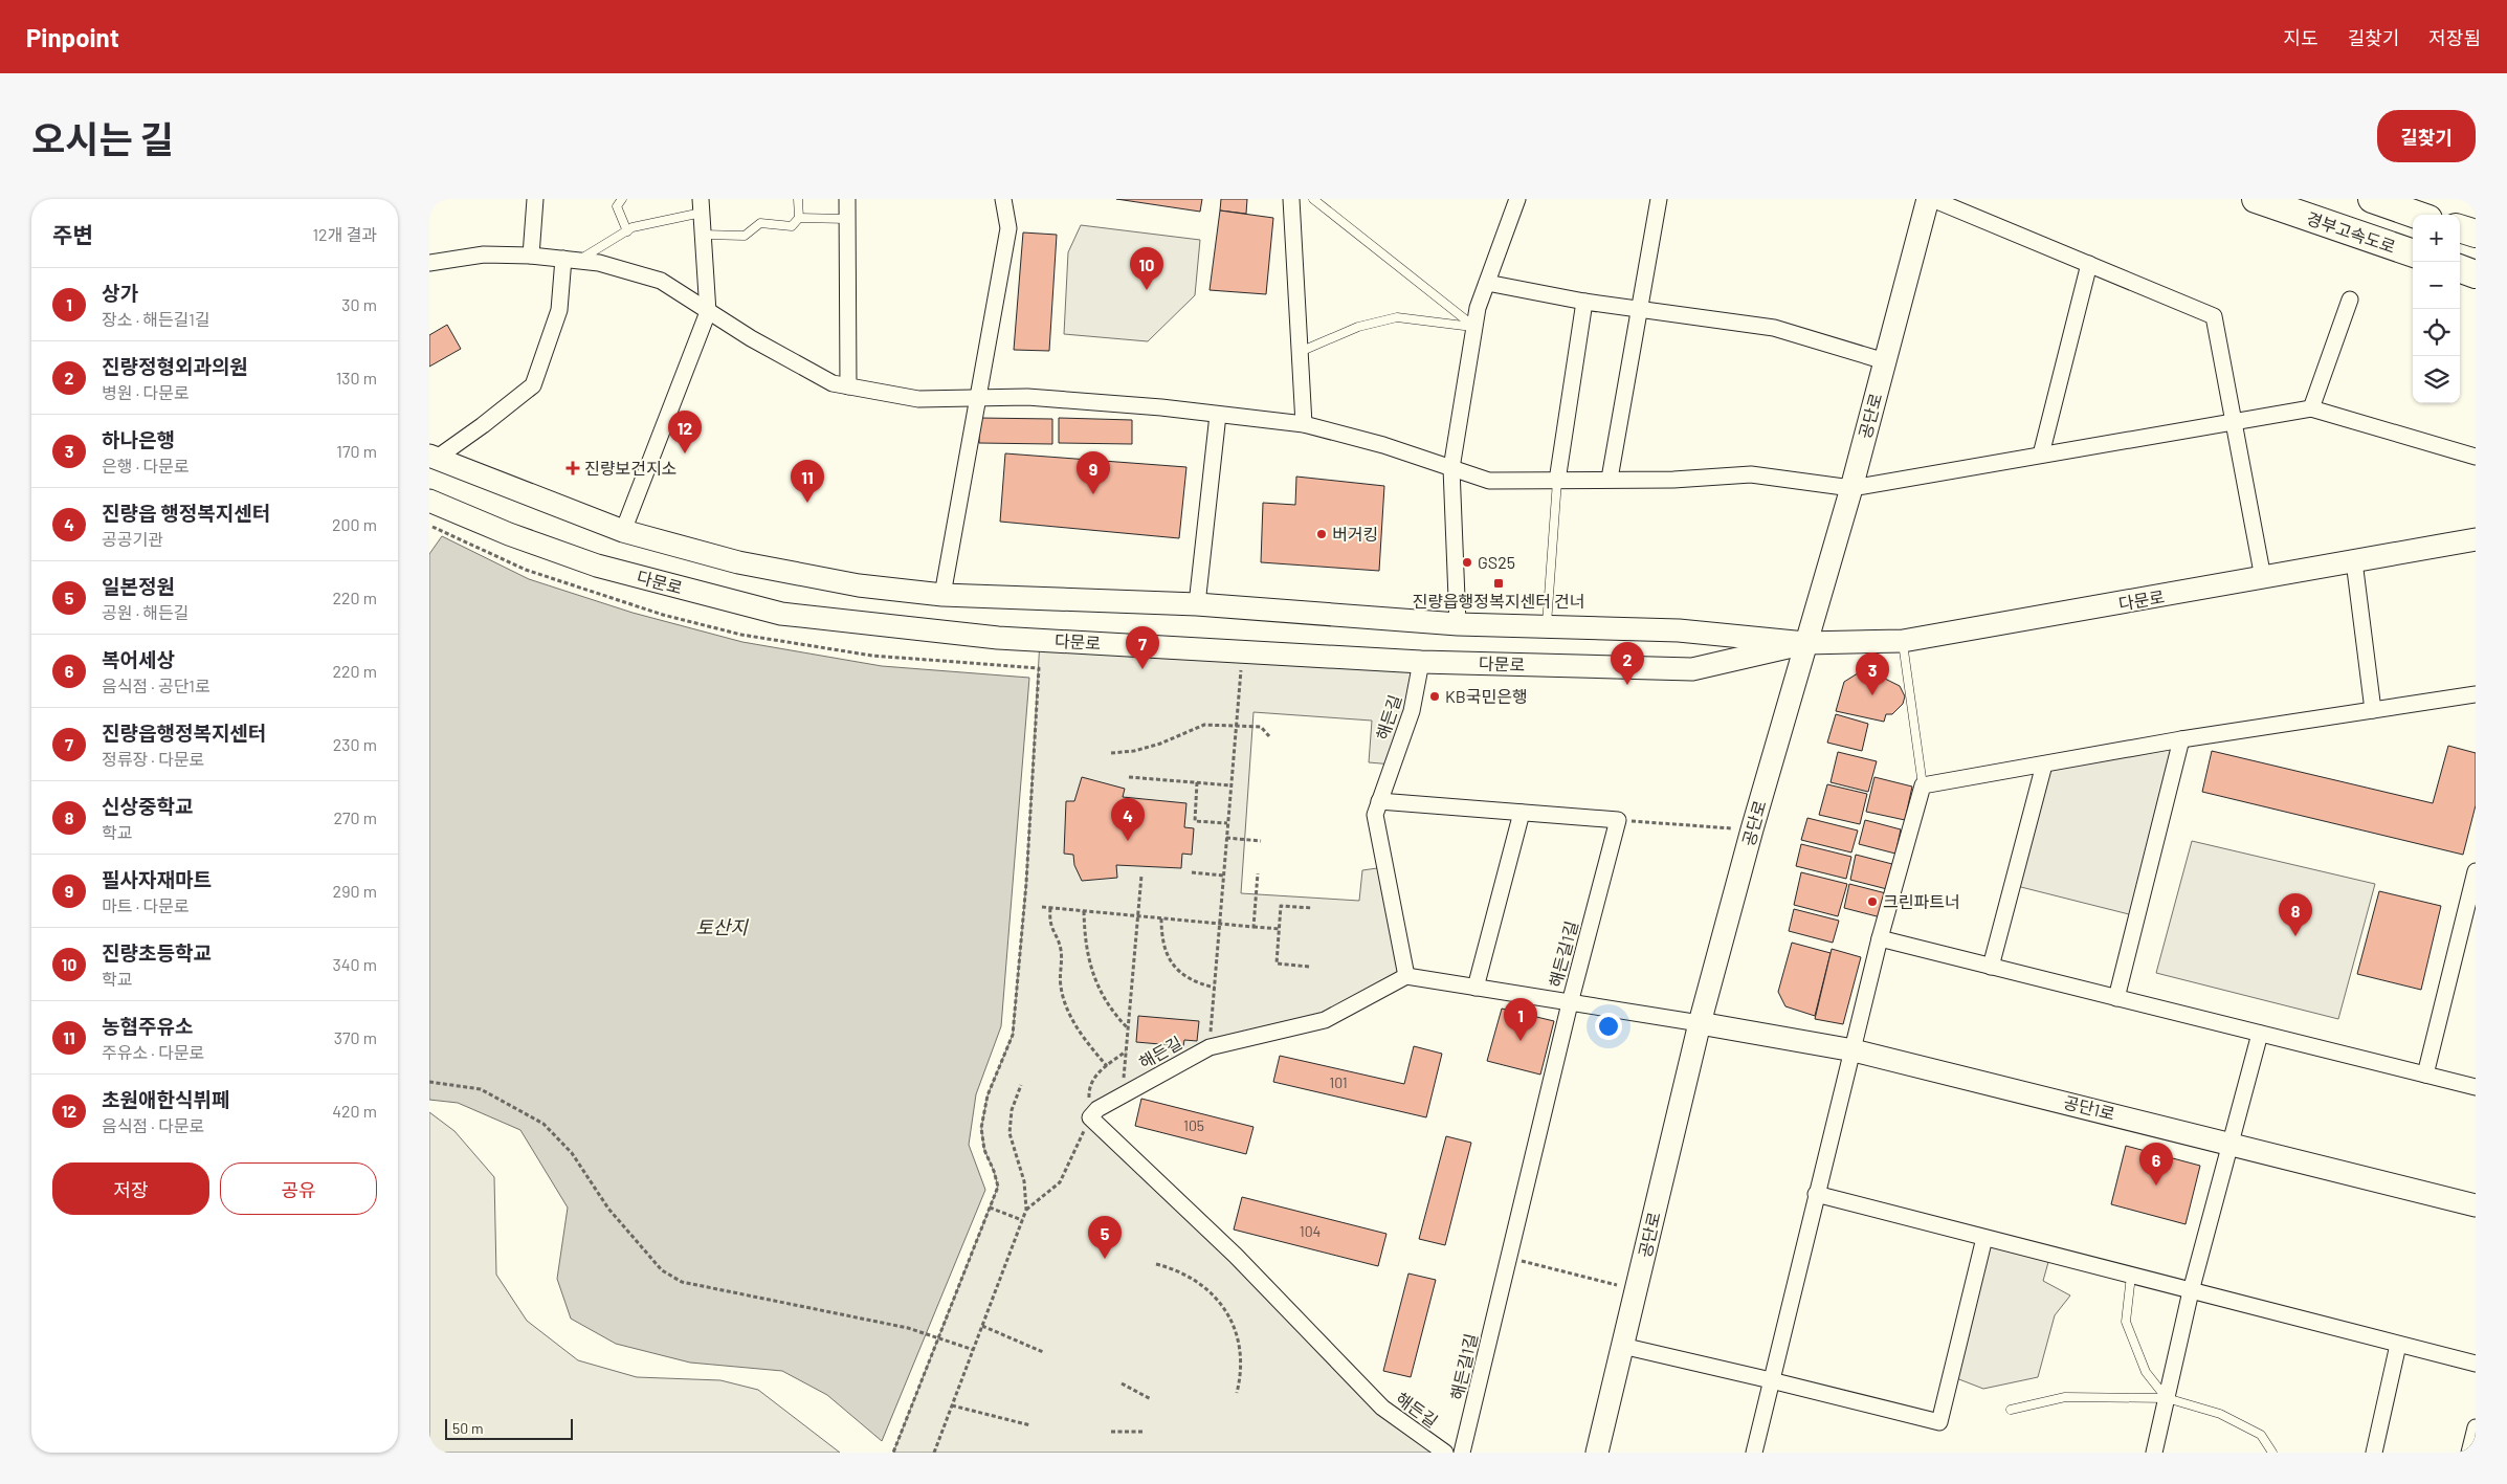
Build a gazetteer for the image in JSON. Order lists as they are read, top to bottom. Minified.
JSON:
{"streets":{"highway":["경부고속도로"],"main road":["공단로","다문로","공단1로"],"street":["해든길","해든길1길"]},"crossings":[["공단로","다문로"],["공단로","공단1로"],["다문로","해든길"]],"water":["토산지"],"places":{"health":["진량보건지소"],"other":["버거킹","GS25","KB국민은행","크린파트너"],"transit":["진량읍행정복지센터 건너"]},"house_numbers":["101","105","104"],"scale_bar":"50 m","page":{"header":"Pinpoint","nav":["지도","길찾기","저장됨"],"title":"오시는 길","buttons":["길찾기",["저장","공유"]],"heading":["주변","12개 결과"],"map_buttons":["+","−"],"pins":["10","12","9","11","7","2","3","4","8","1","6","5"],"list":[{"mark":"1","name":"상가","note":"장소 · 해든길1길","value":"30 m"},{"mark":"2","name":"진량정형외과의원","note":"병원 · 다문로","value":"130 m"},{"mark":"3","name":"하나은행","note":"은행 · 다문로","value":"170 m"},{"mark":"4","name":"진량읍 행정복지센터","note":"공공기관","value":"200 m"},{"mark":"5","name":"일본정원","note":"공원 · 해든길","value":"220 m"},{"mark":"6","name":"복어세상","note":"음식점 · 공단1로","value":"220 m"},{"mark":"7","name":"진량읍행정복지센터","note":"정류장 · 다문로","value":"230 m"},{"mark":"8","name":"신상중학교","note":"학교","value":"270 m"},{"mark":"9","name":"필사자재마트","note":"마트 · 다문로","value":"290 m"},{"mark":"10","name":"진량초등학교","note":"학교","value":"340 m"},{"mark":"11","name":"농협주유소","note":"주유소 · 다문로","value":"370 m"},{"mark":"12","name":"초원애한식뷔페","note":"음식점 · 다문로","value":"420 m"}],"scale":"50 m"}}
